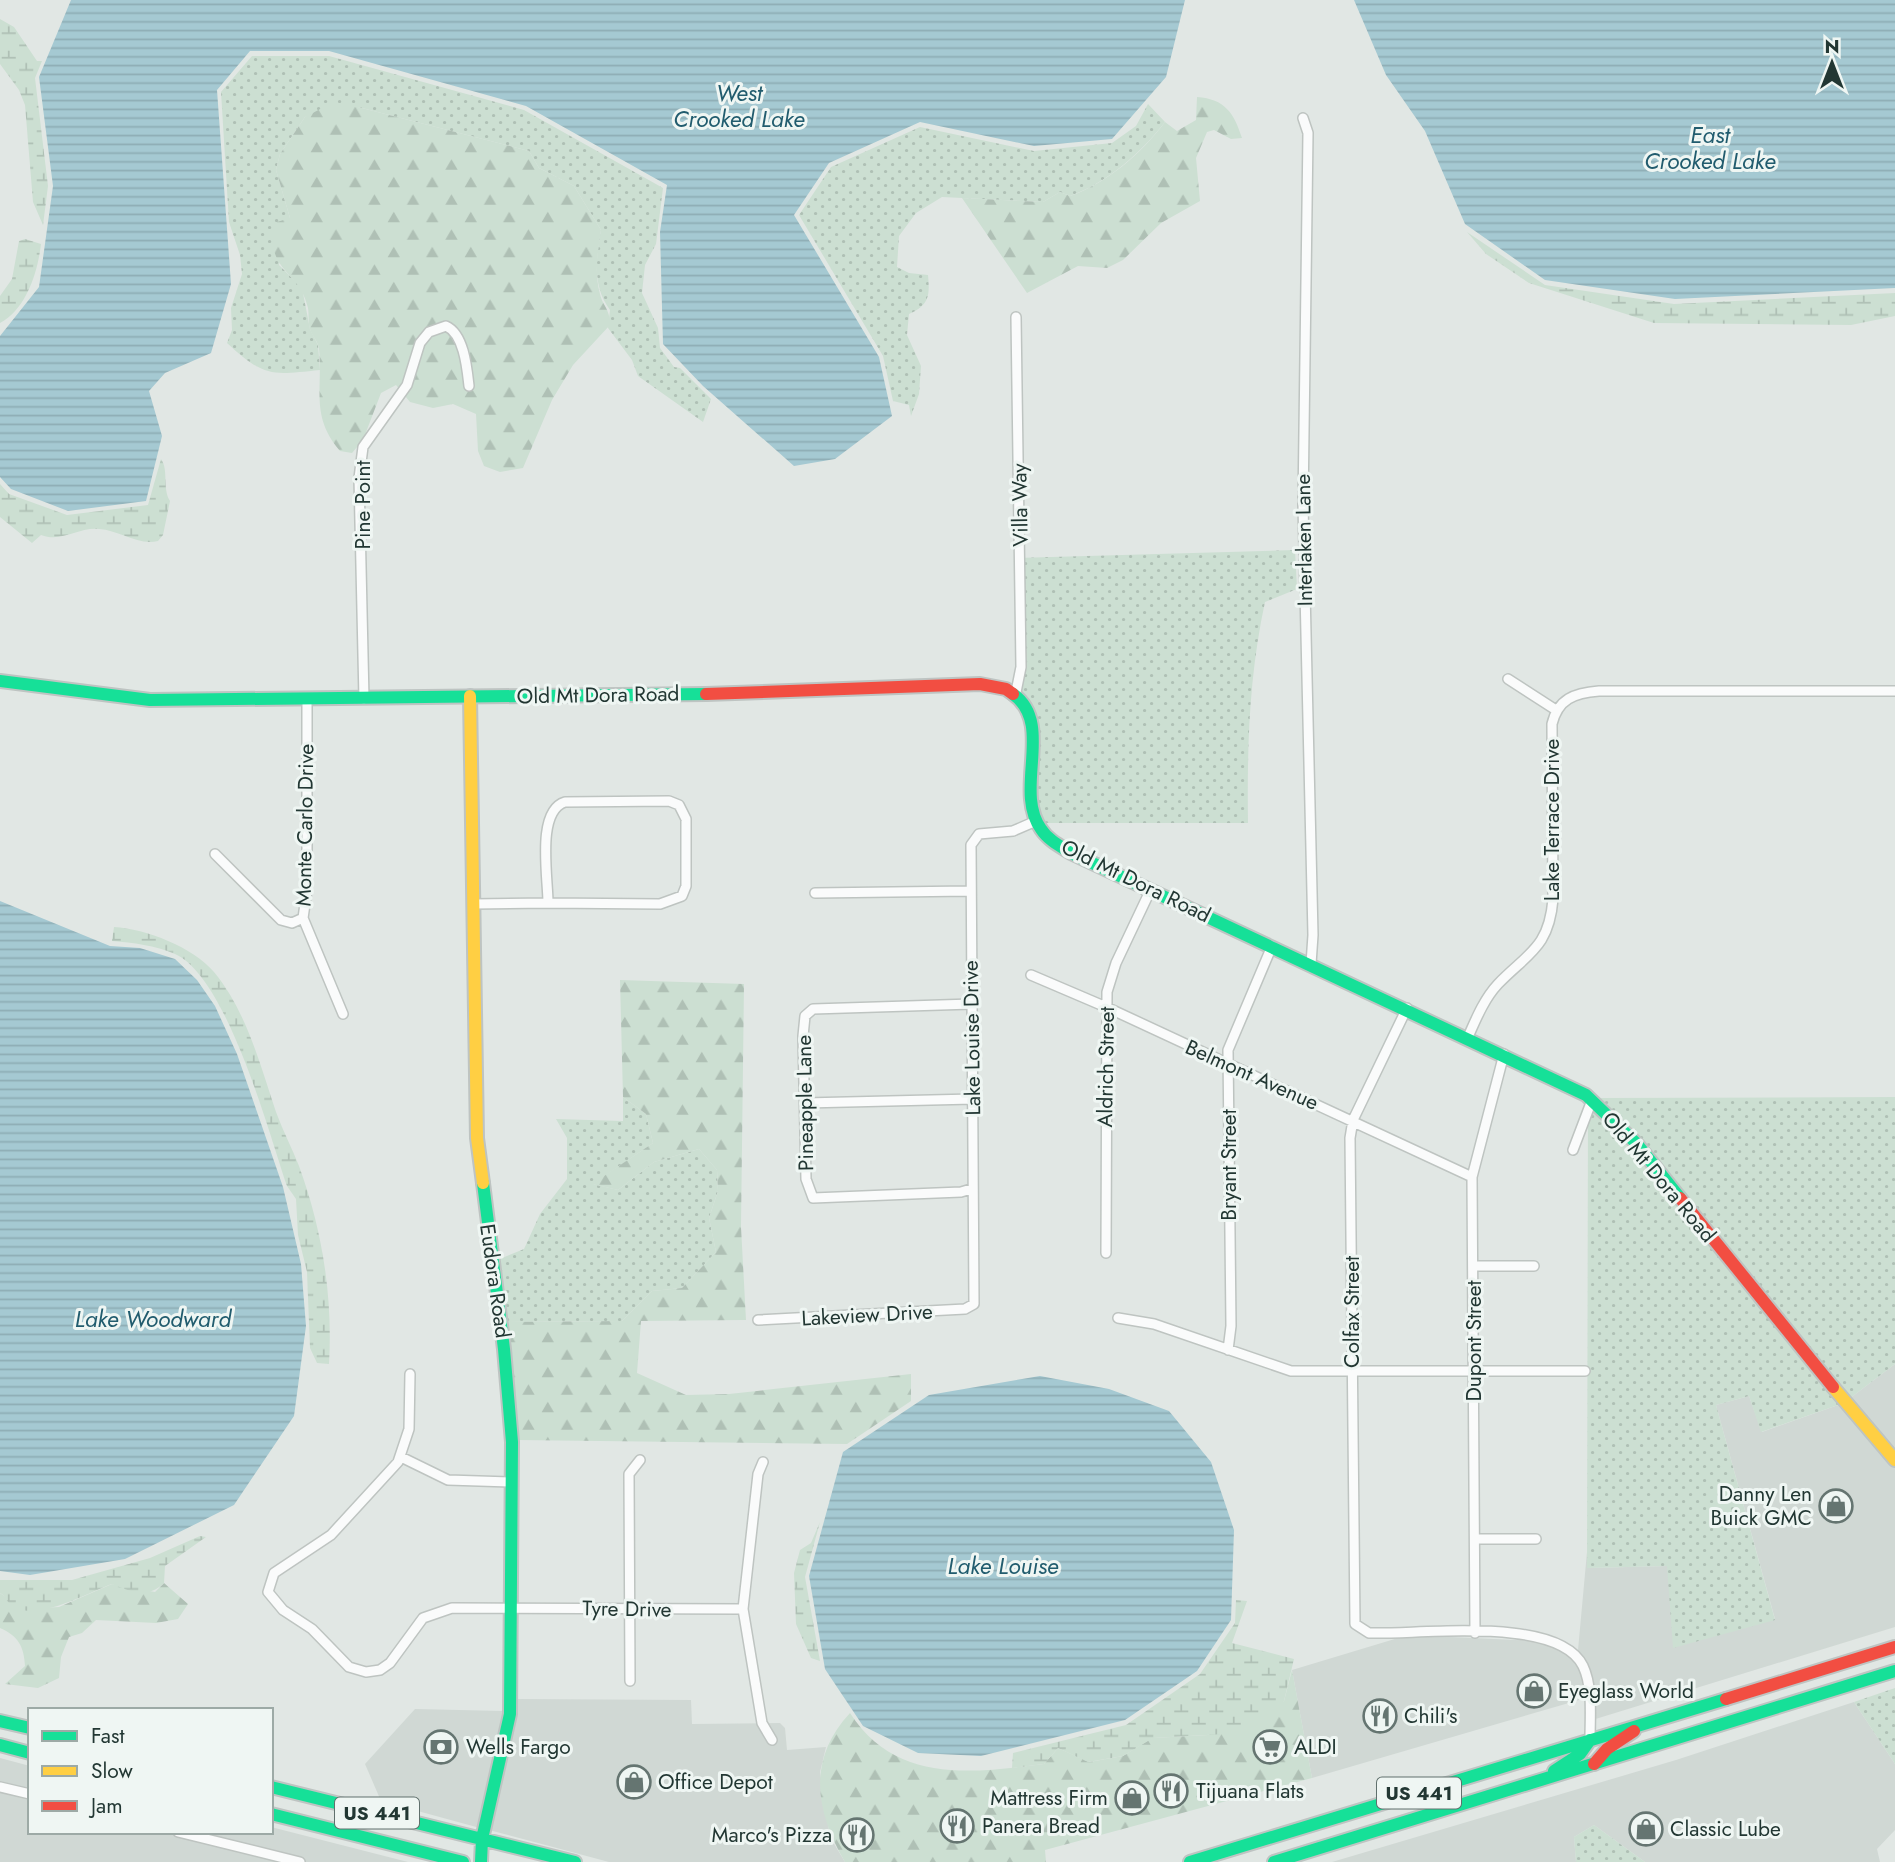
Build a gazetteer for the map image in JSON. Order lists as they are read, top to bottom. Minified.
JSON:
{"streets":{"street":["Pine Point","Villa Way","Interlaken Lane","Old Mt Dora Road","Lake Terrace Drive","Monte Carlo Drive","Lake Louise Drive","Aldrich Street","Belmont Avenue","Pineapple Lane","Bryant Street","Eudora Road","Colfax Street","Lakeview Drive","Dupont Street","Tyre Drive","US 441"]},"crossings":[["Pine Point","Old Mt Dora Road"],["Villa Way","Old Mt Dora Road"],["Interlaken Lane","Old Mt Dora Road"],["Old Mt Dora Road","Lake Terrace Drive"],["Old Mt Dora Road","Monte Carlo Drive"],["Old Mt Dora Road","Lake Louise Drive"],["Old Mt Dora Road","Aldrich Street"],["Old Mt Dora Road","Bryant Street"],["Old Mt Dora Road","Eudora Road"],["Old Mt Dora Road","Colfax Street"],["Old Mt Dora Road","Dupont Street"],["Lake Louise Drive","Pineapple Lane"],["Lake Louise Drive","Lakeview Drive"],["Aldrich Street","Belmont Avenue"],["Belmont Avenue","Bryant Street"],["Belmont Avenue","Colfax Street"],["Belmont Avenue","Dupont Street"],["Eudora Road","Tyre Drive"],["Eudora Road","US 441"],["Colfax Street","Dupont Street"]],"water":["West Crooked Lake","East Crooked Lake","Lake Woodward","Lake Louise"],"places":{"shop":["Danny Len Buick GMC","Eyeglass World","Office Depot","Mattress Firm","Classic Lube"],"restaurant":["Chili's","Tijuana Flats","Panera Bread","Marco's Pizza"],"bank":["Wells Fargo"],"supermarket":["ALDI"]},"legend":["Fast","Slow","Jam"],"north":"top"}
